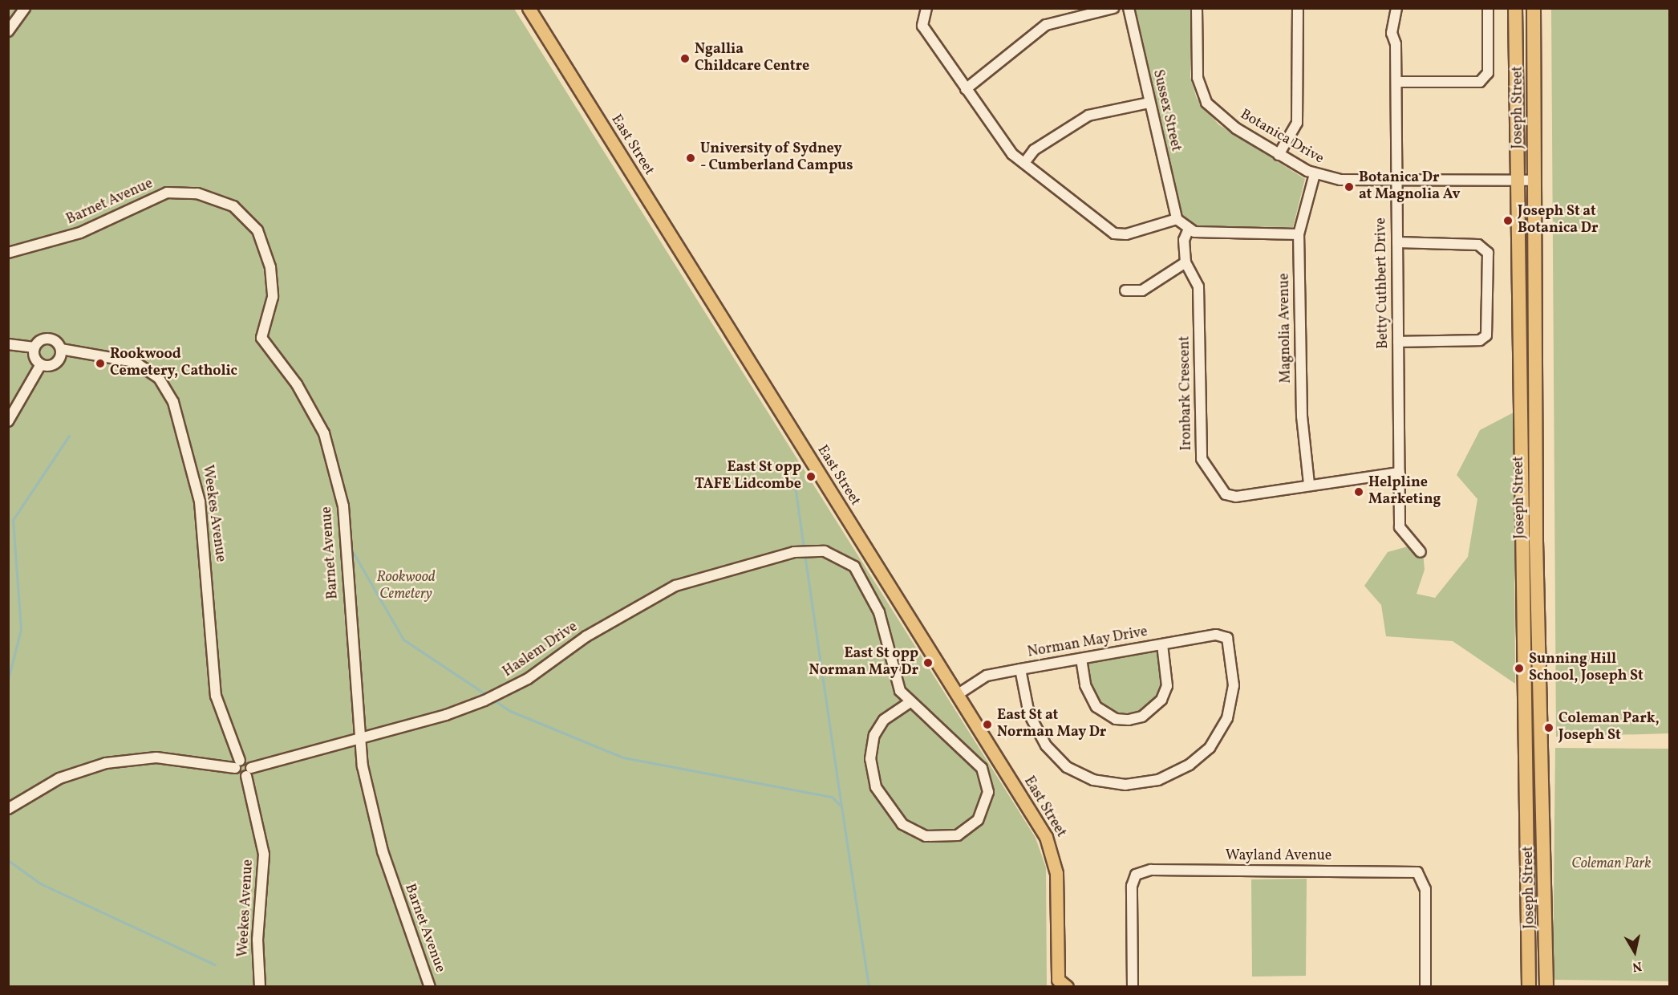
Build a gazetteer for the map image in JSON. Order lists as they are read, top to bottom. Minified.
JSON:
{"streets":{"highway":["Joseph Street"],"main road":["East Street"],"street":["Sussex Street","Botanica Drive","Barnet Avenue","Betty Cuthbert Drive","Magnolia Avenue","Ironbark Crescent","Weekes Avenue","Norman May Drive","Haslem Drive","Wayland Avenue"]},"crossings":[["Joseph Street","Botanica Drive"],["Botanica Drive","Betty Cuthbert Drive"],["Botanica Drive","Magnolia Avenue"],["East Street","Norman May Drive"],["Barnet Avenue","Haslem Drive"],["Betty Cuthbert Drive","Ironbark Crescent"],["Magnolia Avenue","Ironbark Crescent"],["Weekes Avenue","Haslem Drive"]],"parks":["Rookwood Cemetery","Coleman Park"],"places":["Ngallia Childcare Centre","University of Sydney - Cumberland Campus","Botanica Dr at Magnolia Av","Joseph St at Botanica Dr","Rookwood Cemetery, Catholic","East St opp TAFE Lidcombe","Helpline Marketing","East St opp Norman May Dr","Sunning Hill School, Joseph St","East St at Norman May Dr","Coleman Park, Joseph St"],"north":"bottom"}
